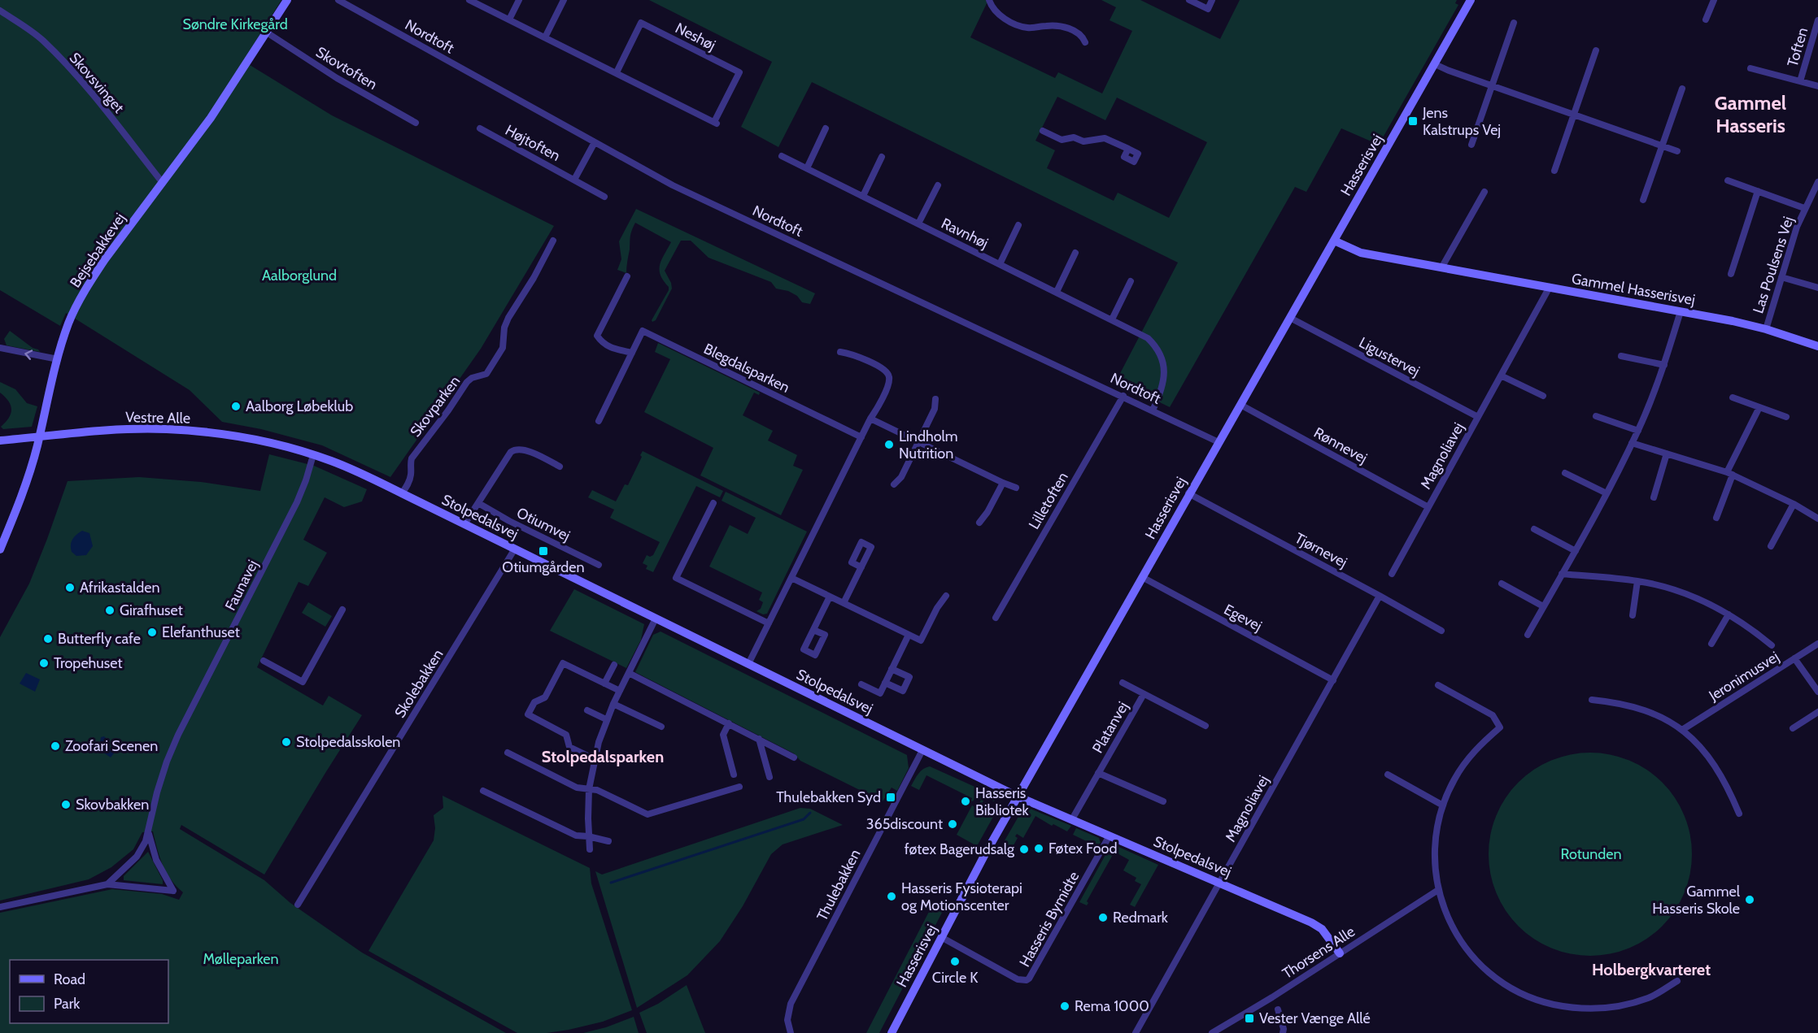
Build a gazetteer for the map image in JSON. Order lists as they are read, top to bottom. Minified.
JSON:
{"streets":{"street":["Nordtoft","Neshøj","Toften","Skovtoften","Skovsvinget","Højtoften","Hasserisvej","Ravnhøj","Bejsebakkevej","Las Poulsens Vej","Gammel Hasserisvej","Ligustervej","Blegdalsparken","Skovparken","Vestre Alle","Rønnevej","Magnoliavej","Lilletoften","Stolpedalsvej","Otiumvej","Tjørnevej","Faunavej","Egevej","Jeronimusvej","Skolebakken","Platanvej","Thulebakken","Hasseris Bymidte","Thorsens Alle"]},"crossings":[["Nordtoft","Hasserisvej"],["Nordtoft","Ravnhøj"],["Nordtoft","Lilletoften"],["Skovtoften","Bejsebakkevej"],["Skovsvinget","Bejsebakkevej"],["Hasserisvej","Gammel Hasserisvej"],["Hasserisvej","Ligustervej"],["Hasserisvej","Rønnevej"],["Hasserisvej","Stolpedalsvej"],["Hasserisvej","Tjørnevej"],["Hasserisvej","Egevej"],["Hasserisvej","Hasseris Bymidte"],["Bejsebakkevej","Vestre Alle"],["Las Poulsens Vej","Gammel Hasserisvej"],["Gammel Hasserisvej","Magnoliavej"],["Ligustervej","Magnoliavej"],["Skovparken","Stolpedalsvej"],["Vestre Alle","Stolpedalsvej"],["Vestre Alle","Faunavej"],["Rønnevej","Magnoliavej"],["Magnoliavej","Stolpedalsvej"],["Magnoliavej","Tjørnevej"],["Magnoliavej","Egevej"],["Stolpedalsvej","Faunavej"],["Stolpedalsvej","Skolebakken"],["Stolpedalsvej","Platanvej"],["Stolpedalsvej","Thulebakken"],["Stolpedalsvej","Hasseris Bymidte"],["Stolpedalsvej","Thorsens Alle"]],"districts":["Gammel Hasseris","Stolpedalsparken","Holbergkvarteret"],"parks":["Søndre Kirkegård","Aalborglund","Rotunden","Mølleparken"],"places":{"transit":["Jens Kalstrups Vej","Otiumgården","Thulebakken Syd","Vester Vænge Allé"],"other":["Aalborg Løbeklub","Lindholm Nutrition","Afrikastalden","Girafhuset","Elefanthuset","Butterfly cafe","Tropehuset","Stolpedalsskolen","Zoofari Scenen","Hasseris Bibliotek","Skovbakken","365discount","Føtex Food","føtex Bagerudsalg","Hasseris Fysioterapi og Motionscenter","Gammel Hasseris Skole","Redmark","Circle K","Rema 1000"]},"legend":["Road","Park"]}
